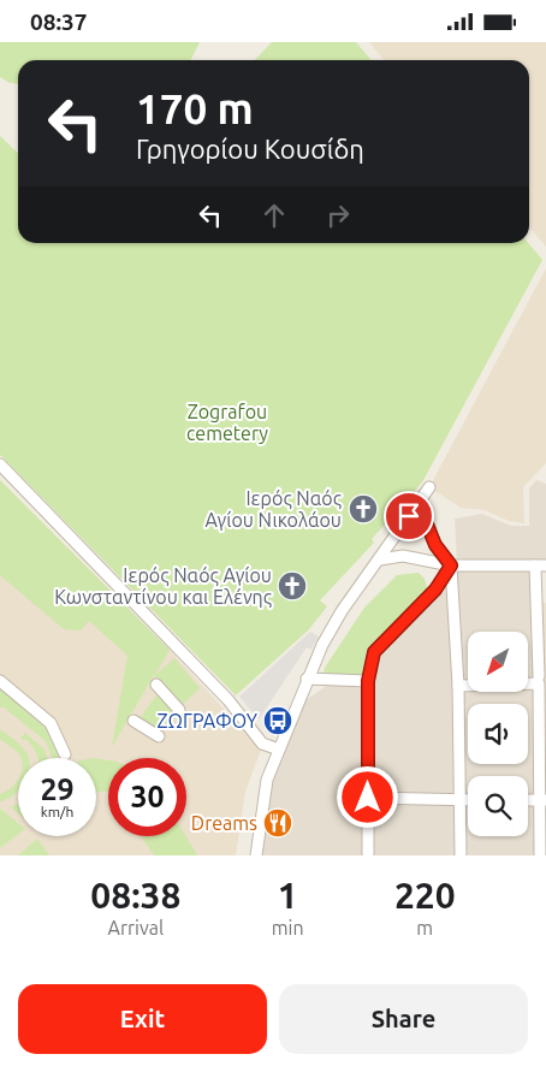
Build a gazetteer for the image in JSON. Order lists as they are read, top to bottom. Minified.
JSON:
{"parks":["Zografou cemetery"],"places":{"church":["Ιερός Ναός Αγίου Νικολάου","Ιερός Ναός Αγίου Κωνσταντίνου και Ελένης"],"bus stop":["ΖΩΓΡΑΦΟΥ"],"restaurant":["Dreams"]},"north":"bottom left","page":{"status":"08:37","turn":["170 m","Γρηγορίου Κουσίδη"],"speed":"29 km/h","limit":"30","eta":["08:38","Arrival","1","min","220","m"],"buttons":["Exit","Share"]}}
